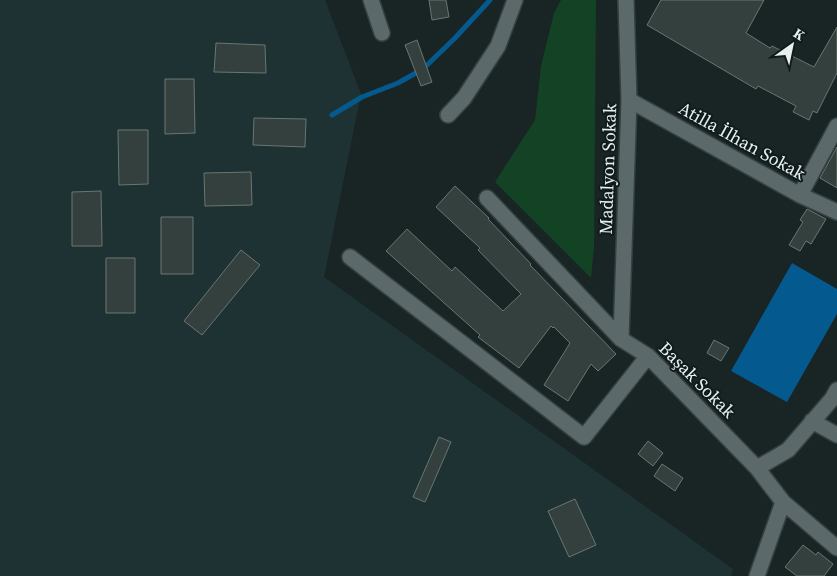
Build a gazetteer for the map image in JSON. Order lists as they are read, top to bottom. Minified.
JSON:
{"streets":{"street":["Atilla İlhan Sokak","Madalyon Sokak","Başak Sokak"]},"crossings":[["Atilla İlhan Sokak","Madalyon Sokak"],["Madalyon Sokak","Başak Sokak"]],"north":"top right"}
